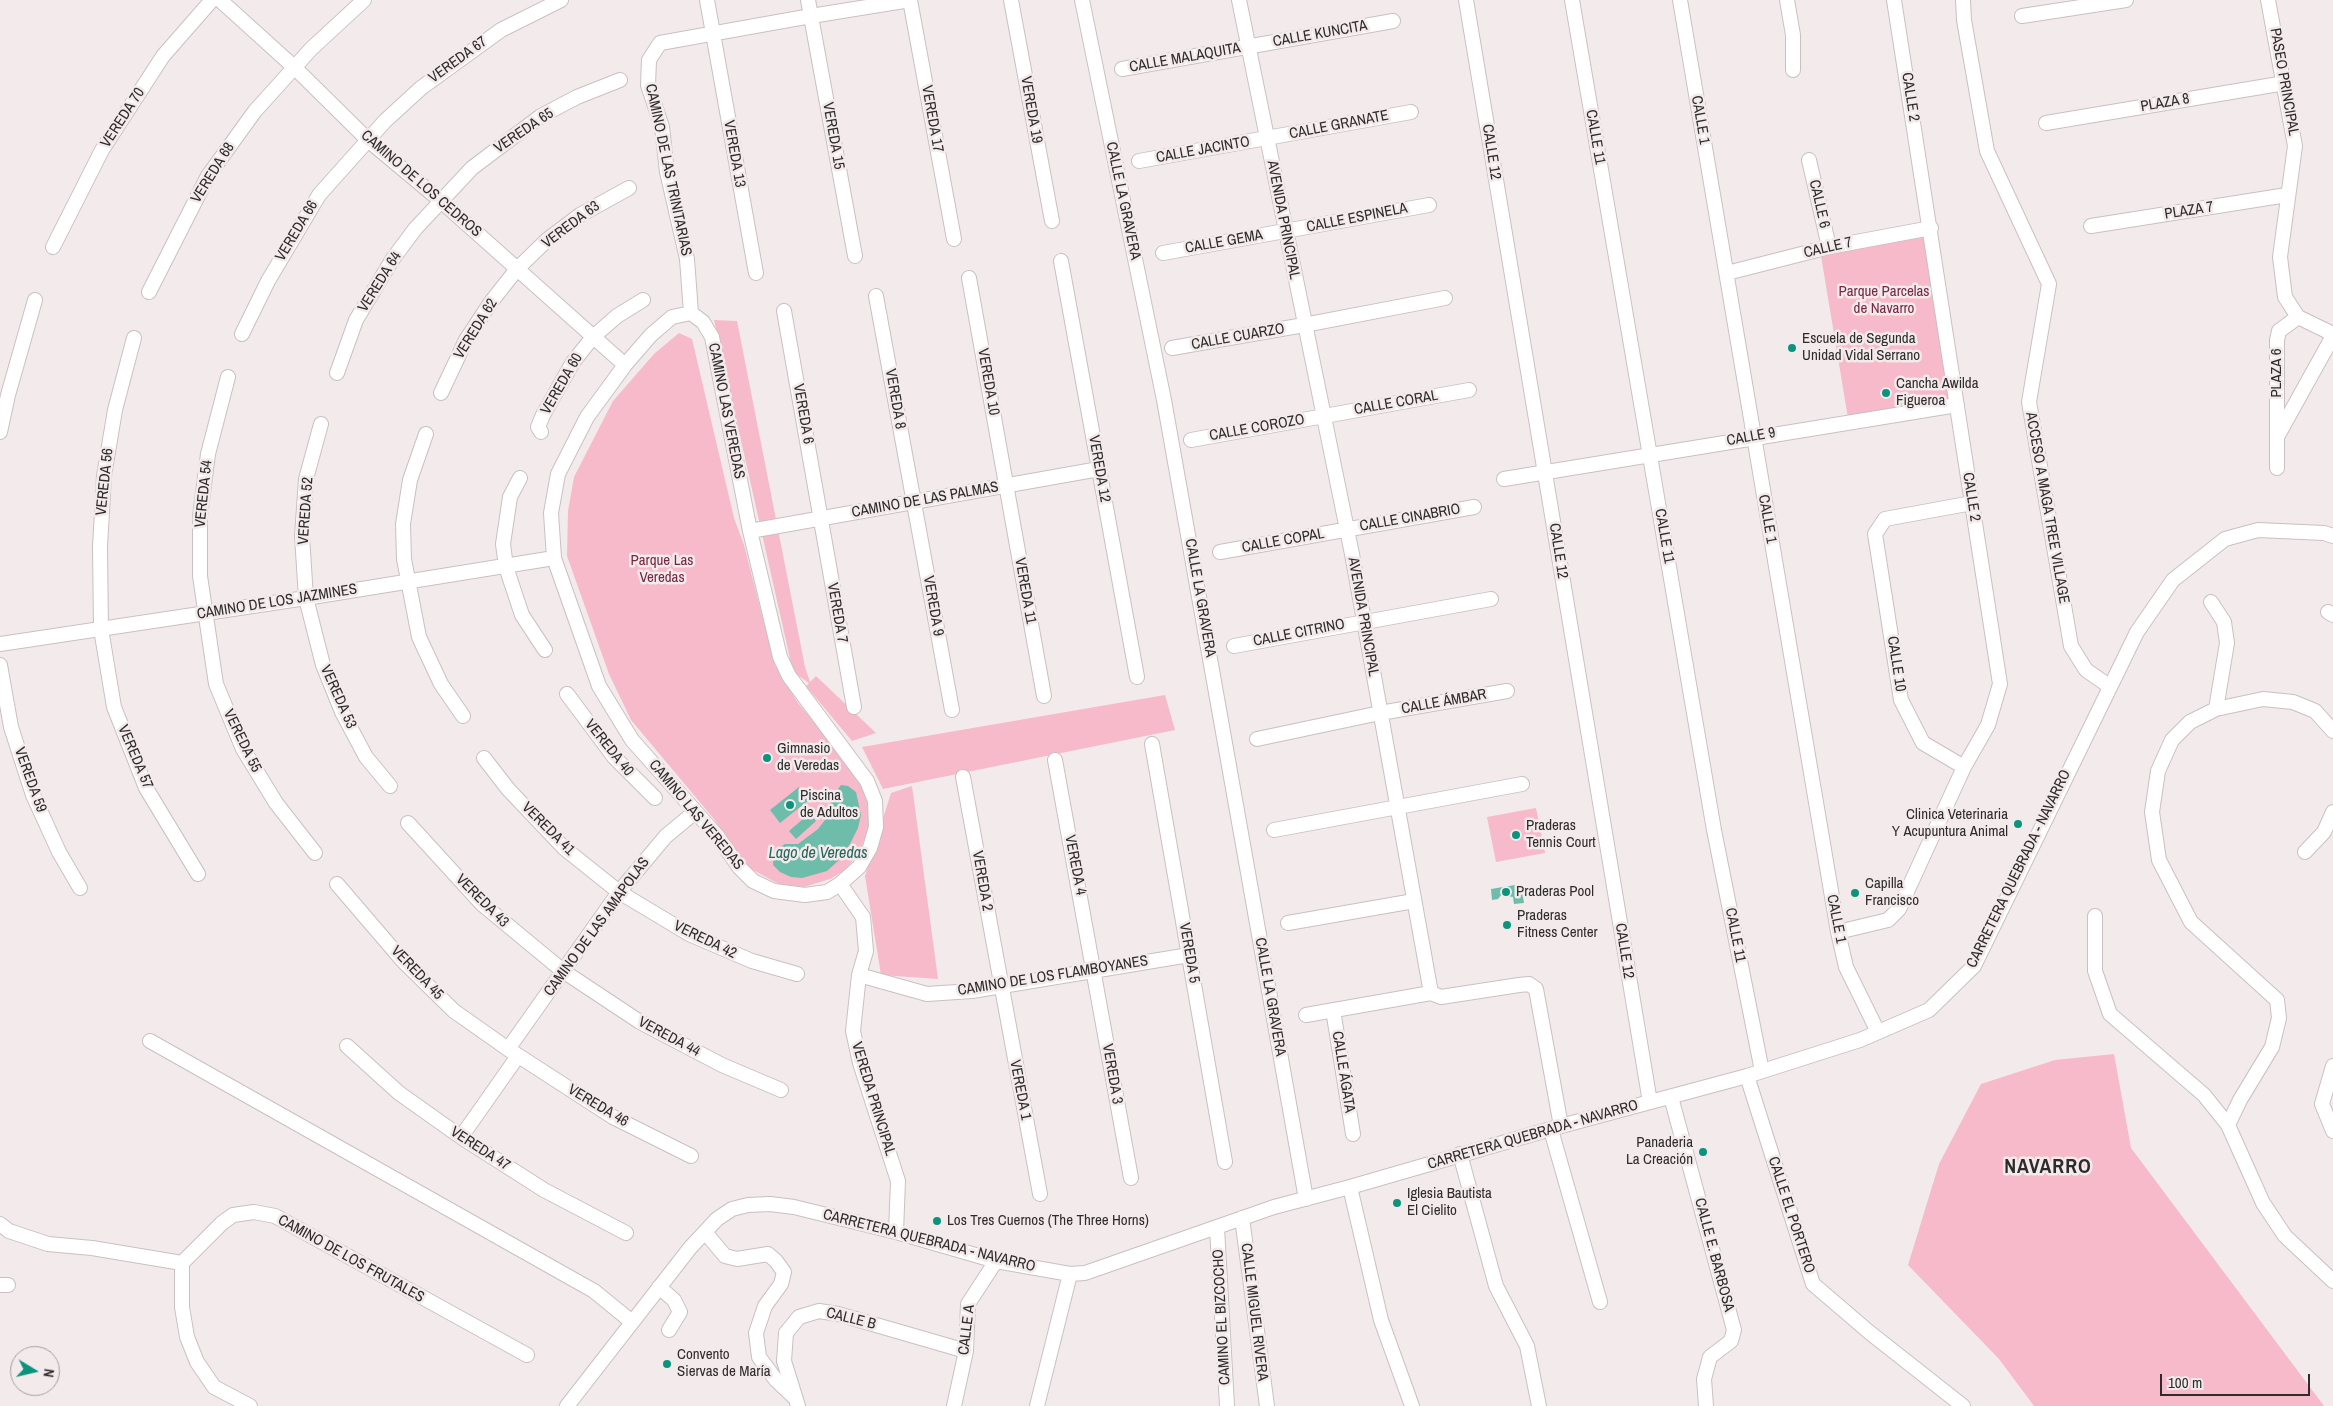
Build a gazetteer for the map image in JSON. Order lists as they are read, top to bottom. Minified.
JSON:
{"streets":{"street":["CALLE KUNCITA","CALLE MALAQUITA","VEREDA 67","PASEO PRINCIPAL","CALLE 2","PLAZA 8","VEREDA 19","VEREDA 70","VEREDA 17","CALLE 1","CALLE GRANATE","VEREDA 65","VEREDA 15","CALLE 11","CALLE JACINTO","CALLE 12","VEREDA 13","CAMINO DE LAS TRINITARIAS","VEREDA 68","CAMINO DE LOS CEDROS","CALLE LA GRAVERA","CALLE 6","PLAZA 7","CALLE ESPINELA","AVENIDA PRINCIPAL","VEREDA 63","VEREDA 66","CALLE GEMA","CALLE 7","VEREDA 64","VEREDA 62","CALLE CUARZO","PLAZA 6","VEREDA 10","VEREDA 60","VEREDA 8","CALLE CORAL","CAMINO LAS VEREDAS","VEREDA 6","CALLE COROZO","CALLE 9","VEREDA 12","VEREDA 56","VEREDA 54","CAMINO DE LAS PALMAS","ACCESO A MAGA TREE VILLAGE","VEREDA 52","CALLE CINABRIO","CALLE COPAL","VEREDA 11","CAMINO DE LOS JAZMINES","VEREDA 9","VEREDA 7","CALLE CITRINO","CALLE 10","VEREDA 53","CALLE ÁMBAR","VEREDA 55","VEREDA 40","VEREDA 57","VEREDA 59","VEREDA 41","VEREDA 4","CARRETERA QUEBRADA - NAVARRO","VEREDA 2","VEREDA 43","CAMINO DE LAS AMAPOLAS","VEREDA 42","VEREDA 5","VEREDA 45","CAMINO DE LOS FLAMBOYANES","VEREDA 44","CALLE ÁGATA","VEREDA 3","VEREDA 1","VEREDA PRINCIPAL","VEREDA 46","VEREDA 47","CALLE EL PORTERO","CALLE E. BARBOSA","CAMINO DE LOS FRUTALES","CALLE MIGUEL RIVERA","CAMINO EL BIZCOCHO","CALLE B","CALLE A"]},"crossings":[["CALLE KUNCITA","CALLE MALAQUITA"],["CALLE KUNCITA","AVENIDA PRINCIPAL"],["CALLE MALAQUITA","AVENIDA PRINCIPAL"],["VEREDA 67","CAMINO DE LOS CEDROS"],["VEREDA 67","VEREDA 66"],["PASEO PRINCIPAL","PLAZA 8"],["PASEO PRINCIPAL","PLAZA 7"],["PASEO PRINCIPAL","PLAZA 6"],["CALLE 2","CALLE 1"],["CALLE 2","CALLE 7"],["CALLE 2","CALLE 9"],["CALLE 2","CALLE 10"],["VEREDA 17","CAMINO DE LAS TRINITARIAS"],["CALLE 1","CALLE 7"],["CALLE 1","CALLE 9"],["CALLE 1","CARRETERA QUEBRADA - NAVARRO"],["CALLE GRANATE","CALLE JACINTO"],["CALLE GRANATE","AVENIDA PRINCIPAL"],["VEREDA 65","CAMINO DE LOS CEDROS"],["VEREDA 65","VEREDA 64"],["VEREDA 15","CAMINO DE LAS TRINITARIAS"],["CALLE 11","CALLE 9"],["CALLE 11","CARRETERA QUEBRADA - NAVARRO"],["CALLE JACINTO","AVENIDA PRINCIPAL"],["CALLE 12","CALLE 9"],["CALLE 12","CARRETERA QUEBRADA - NAVARRO"],["VEREDA 13","CAMINO DE LAS TRINITARIAS"],["CAMINO DE LAS TRINITARIAS","CAMINO LAS VEREDAS"],["VEREDA 68","CAMINO DE LOS CEDROS"],["CAMINO DE LOS CEDROS","VEREDA 63"],["CAMINO DE LOS CEDROS","VEREDA 66"],["CAMINO DE LOS CEDROS","VEREDA 64"],["CAMINO DE LOS CEDROS","VEREDA 62"],["CAMINO DE LOS CEDROS","VEREDA 60"],["CAMINO DE LOS CEDROS","CAMINO LAS VEREDAS"],["CALLE LA GRAVERA","CARRETERA QUEBRADA - NAVARRO"],["CALLE 6","CALLE 7"],["CALLE ESPINELA","AVENIDA PRINCIPAL"],["CALLE ESPINELA","CALLE GEMA"],["AVENIDA PRINCIPAL","CALLE GEMA"],["AVENIDA PRINCIPAL","CALLE CUARZO"],["AVENIDA PRINCIPAL","CALLE CORAL"],["AVENIDA PRINCIPAL","CALLE COROZO"],["AVENIDA PRINCIPAL","CALLE CINABRIO"],["AVENIDA PRINCIPAL","CALLE COPAL"],["AVENIDA PRINCIPAL","CALLE CITRINO"],["AVENIDA PRINCIPAL","CALLE ÁMBAR"],["VEREDA 63","VEREDA 62"],["VEREDA 10","CAMINO DE LAS PALMAS"],["VEREDA 10","VEREDA 11"],["VEREDA 8","CAMINO DE LAS PALMAS"],["VEREDA 8","VEREDA 9"],["CALLE CORAL","CALLE COROZO"],["CAMINO LAS VEREDAS","CAMINO DE LAS PALMAS"],["CAMINO LAS VEREDAS","CAMINO DE LOS JAZMINES"],["CAMINO LAS VEREDAS","CAMINO DE LAS AMAPOLAS"],["CAMINO LAS VEREDAS","VEREDA PRINCIPAL"],["VEREDA 6","CAMINO DE LAS PALMAS"],["VEREDA 6","VEREDA 7"],["VEREDA 12","CAMINO DE LAS PALMAS"],["VEREDA 56","CAMINO DE LOS JAZMINES"],["VEREDA 56","VEREDA 57"],["VEREDA 54","CAMINO DE LOS JAZMINES"],["VEREDA 54","VEREDA 55"],["CAMINO DE LAS PALMAS","VEREDA 11"],["CAMINO DE LAS PALMAS","VEREDA 9"],["CAMINO DE LAS PALMAS","VEREDA 7"],["ACCESO A MAGA TREE VILLAGE","CARRETERA QUEBRADA - NAVARRO"],["VEREDA 52","CAMINO DE LOS JAZMINES"],["VEREDA 52","VEREDA 53"],["CALLE CINABRIO","CALLE COPAL"],["CAMINO DE LOS JAZMINES","VEREDA 53"],["CAMINO DE LOS JAZMINES","VEREDA 55"],["CAMINO DE LOS JAZMINES","VEREDA 57"],["VEREDA 41","CAMINO DE LAS AMAPOLAS"],["VEREDA 41","VEREDA 42"],["VEREDA 4","CAMINO DE LOS FLAMBOYANES"],["VEREDA 4","VEREDA 3"],["CARRETERA QUEBRADA - NAVARRO","VEREDA PRINCIPAL"],["CARRETERA QUEBRADA - NAVARRO","CALLE EL PORTERO"],["CARRETERA QUEBRADA - NAVARRO","CALLE E. BARBOSA"],["CARRETERA QUEBRADA - NAVARRO","CALLE MIGUEL RIVERA"],["CARRETERA QUEBRADA - NAVARRO","CAMINO EL BIZCOCHO"],["CARRETERA QUEBRADA - NAVARRO","CALLE A"],["VEREDA 2","CAMINO DE LOS FLAMBOYANES"],["VEREDA 2","VEREDA 1"],["VEREDA 43","CAMINO DE LAS AMAPOLAS"],["VEREDA 43","VEREDA 44"],["CAMINO DE LAS AMAPOLAS","VEREDA 42"],["CAMINO DE LAS AMAPOLAS","VEREDA 45"],["CAMINO DE LAS AMAPOLAS","VEREDA 44"],["CAMINO DE LAS AMAPOLAS","VEREDA 46"],["CAMINO DE LAS AMAPOLAS","VEREDA 47"],["VEREDA 5","CAMINO DE LOS FLAMBOYANES"],["VEREDA 45","VEREDA 46"],["CAMINO DE LOS FLAMBOYANES","VEREDA 3"],["CAMINO DE LOS FLAMBOYANES","VEREDA 1"],["CAMINO DE LOS FLAMBOYANES","VEREDA PRINCIPAL"],["CALLE B","CALLE A"]],"districts":["NAVARRO"],"water":["Lago de Veredas"],"parks":["Parque Parcelas de Navarro","Parque Las Veredas"],"places":["Escuela de Segunda Unidad Vidal Serrano","Cancha Awilda Figueroa","Gimnasio de Veredas","Piscina de Adultos","Clinica Veterinaria Y Acupuntura Animal","Praderas Tennis Court","Praderas Pool","Capilla Francisco","Praderas Fitness Center","Panaderia La Creación","Iglesia Bautista El Cielito","Los Tres Cuernos (The Three Horns)","Convento Siervas de María"],"scale_bar":"100 m","north":"right"}
